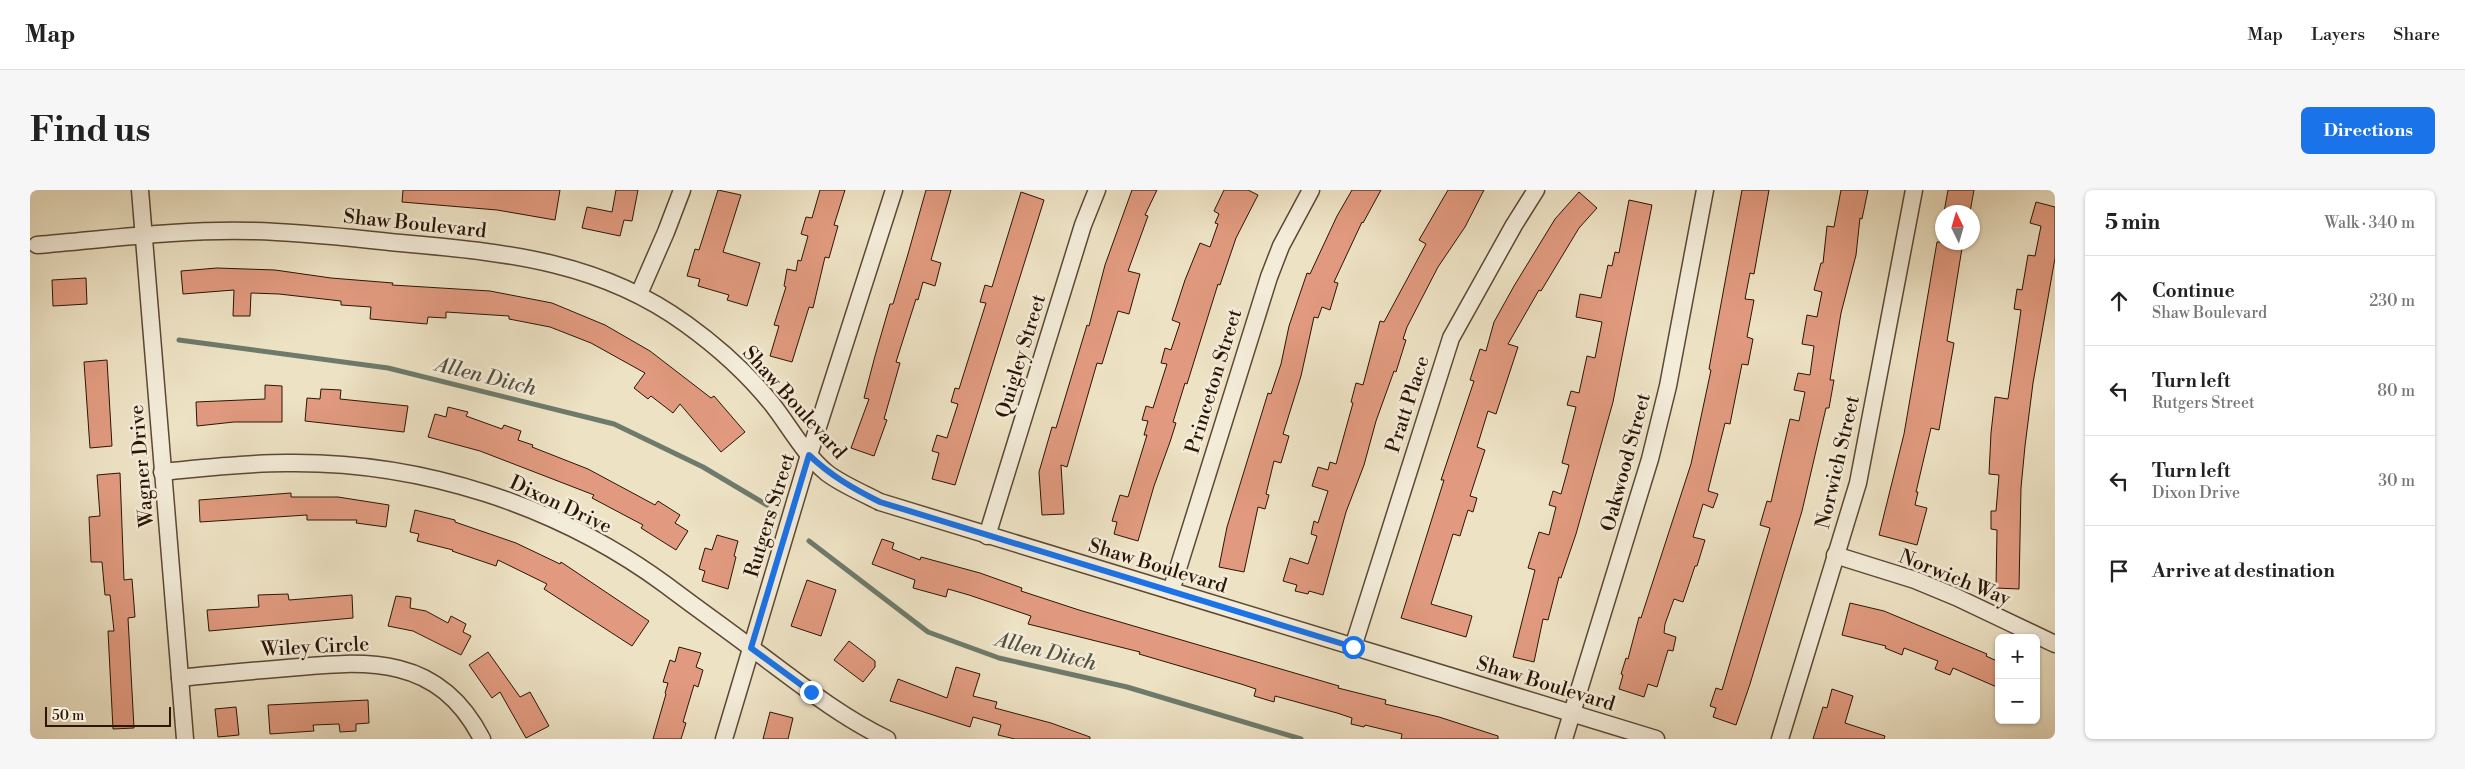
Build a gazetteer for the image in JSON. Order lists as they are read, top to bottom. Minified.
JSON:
{"streets":{"street":["Shaw Boulevard","Quigley Street","Princeton Street","Pratt Place","Oakwood Street","Norwich Street","Wagner Drive","Dixon Drive","Rutgers Street","Norwich Way","Wiley Circle"]},"crossings":[["Shaw Boulevard","Quigley Street"],["Shaw Boulevard","Princeton Street"],["Shaw Boulevard","Pratt Place"],["Shaw Boulevard","Oakwood Street"],["Shaw Boulevard","Wagner Drive"],["Shaw Boulevard","Rutgers Street"],["Norwich Street","Norwich Way"],["Wagner Drive","Dixon Drive"],["Wagner Drive","Wiley Circle"],["Dixon Drive","Rutgers Street"]],"water":["Allen Ditch"],"scale_bar":"50 m","north":"top","page":{"header":"Map","nav":["Map","Layers","Share"],"buttons":"Directions","title":"Find us","heading":["5 min","Walk · 340 m"],"list":[["Continue","Shaw Boulevard","230 m"],["Turn left","Rutgers Street","80 m"],["Turn left","Dixon Drive","30 m"],"Arrive at destination"],"map_buttons":["+","−"],"scale":"50 m"}}
